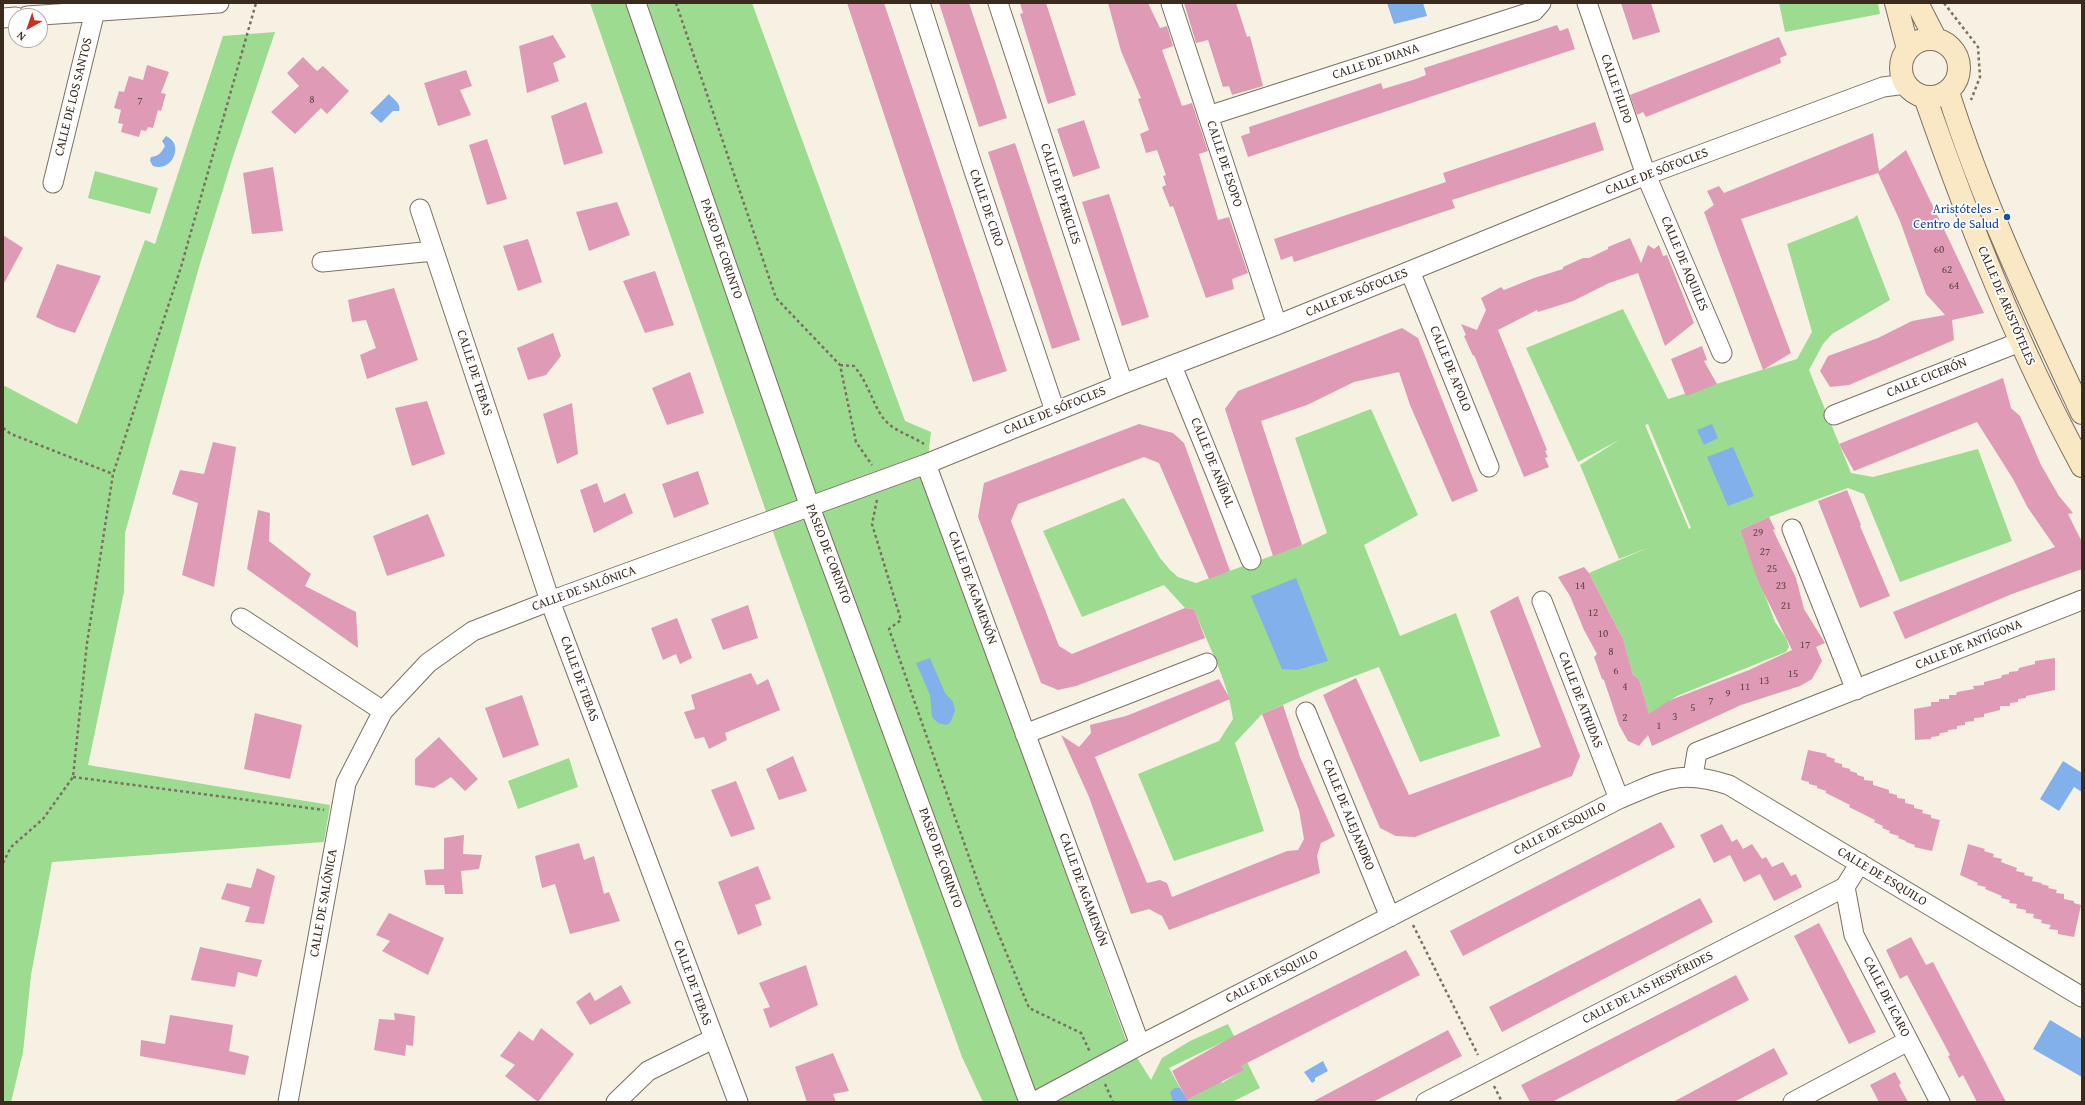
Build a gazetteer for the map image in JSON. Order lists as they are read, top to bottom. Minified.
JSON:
{"streets":{"main road":["CALLE DE ARISTÓTELES"],"street":["CALLE DE DIANA","CALLE FILIPO","CALLE DE LOS SANTOS","CALLE DE ESOPO","CALLE DE SÓFOCLES","CALLE DE PERICLES","CALLE DE CIRO","PASEO DE CORINTO","CALLE DE AQUILES","CALLE DE APOLO","CALLE DE TEBAS","CALLE CICERÓN","CALLE DE ANÍBAL","CALLE DE AGAMENÓN","CALLE DE SALÓNICA","CALLE DE ANTÍGONA","CALLE DE ATRIDAS","CALLE DE ALEJANDRO","CALLE DE ESQUILO","CALLE DE LAS HESPÉRIDES","CALLE DE ICARO"]},"crossings":[["CALLE DE DIANA","CALLE DE ESOPO"],["CALLE FILIPO","CALLE DE SÓFOCLES"],["CALLE FILIPO","CALLE DE AQUILES"],["CALLE DE ESOPO","CALLE DE SÓFOCLES"],["CALLE DE SÓFOCLES","CALLE DE PERICLES"],["CALLE DE SÓFOCLES","CALLE DE CIRO"],["CALLE DE SÓFOCLES","PASEO DE CORINTO"],["CALLE DE SÓFOCLES","CALLE DE AQUILES"],["CALLE DE SÓFOCLES","CALLE DE ARISTÓTELES"],["CALLE DE SÓFOCLES","CALLE DE APOLO"],["CALLE DE SÓFOCLES","CALLE DE ANÍBAL"],["CALLE DE SÓFOCLES","CALLE DE AGAMENÓN"],["CALLE DE SÓFOCLES","CALLE DE SALÓNICA"],["PASEO DE CORINTO","CALLE DE SALÓNICA"],["CALLE DE ARISTÓTELES","CALLE CICERÓN"],["CALLE DE TEBAS","CALLE DE SALÓNICA"],["CALLE DE AGAMENÓN","CALLE DE ESQUILO"],["CALLE DE ANTÍGONA","CALLE DE ESQUILO"],["CALLE DE ATRIDAS","CALLE DE ESQUILO"],["CALLE DE ALEJANDRO","CALLE DE ESQUILO"],["CALLE DE LAS HESPÉRIDES","CALLE DE ICARO"]],"places":["Aristóteles - Centro de Salud"],"house_numbers":["8","7","60","62","64","29","27","25","14","23","21","12","10","17","8","6","15","13","4","11","9","7","5","3","2","1"],"north":"bottom left"}
